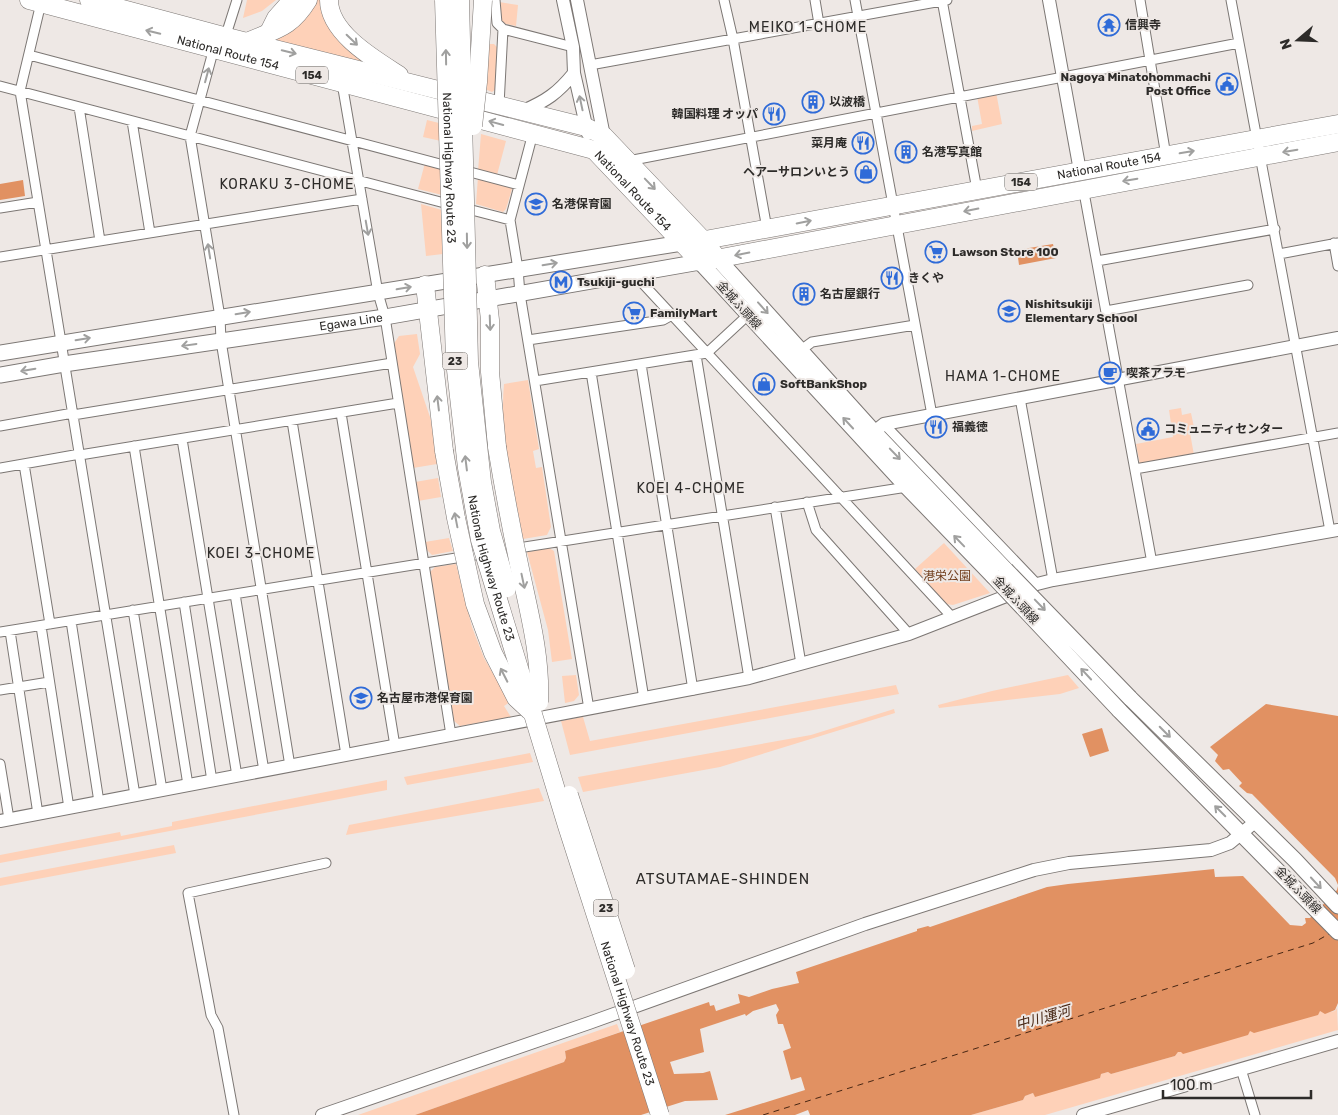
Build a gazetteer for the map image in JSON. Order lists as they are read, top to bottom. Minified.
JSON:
{"streets":{"highway":["National Route 154","154","National Highway Route 23","23"],"main road":["金城ふ頭線","Egawa Line"]},"crossings":[["National Route 154","金城ふ頭線"],["National Route 154","Egawa Line"],["National Highway Route 23","23"],["金城ふ頭線","Egawa Line"],["Egawa Line","23"]],"districts":["MEIKO 1-CHOME","KORAKU 3-CHOME","HAMA 1-CHOME","KOEI 4-CHOME","KOEI 3-CHOME","ATSUTAMAE-SHINDEN"],"water":["中川運河"],"parks":["港栄公園"],"places":{"temple":["信興寺"],"public building":["Nagoya Minatohommachi Post Office","コミュニティセンター"],"building":["以波橋","名港写真館","名古屋銀行"],"restaurant":["韓国料理 オッパ","菜月庵","きくや","福義徳"],"shop":["ヘアーサロンいとう","SoftBankShop"],"school or university":["名港保育園","Nishitsukiji Elementary School","名古屋市港保育園"],"supermarket":["Lawson Store 100","FamilyMart"],"metro station":["Tsukiji-guchi"],"cafe":["喫茶アラモ"]},"scale_bar":"100 m","north":"left"}
